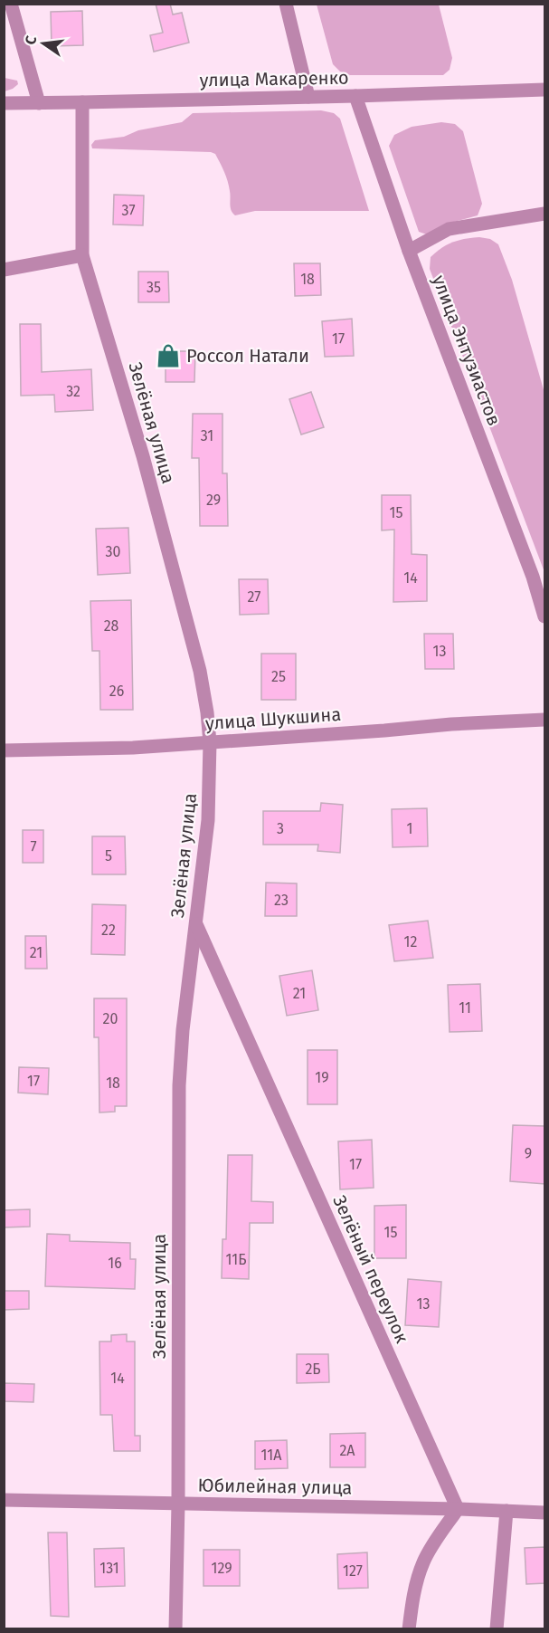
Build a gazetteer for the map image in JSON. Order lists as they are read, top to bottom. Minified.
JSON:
{"streets":{"street":["улица Макаренко","улица Энтузиастов","Зелёная улица","улица Шукшина","Зелёный переулок","Юбилейная улица"]},"crossings":[["улица Макаренко","улица Энтузиастов"],["улица Макаренко","Зелёная улица"],["Зелёная улица","улица Шукшина"],["Зелёная улица","Зелёный переулок"],["Зелёная улица","Юбилейная улица"],["Зелёный переулок","Юбилейная улица"]],"places":{"shop":["Россол Натали"]},"house_numbers":["37","18","35","17","32","31","29","15","30","14","27","28","13","25","26","3","1","7","5","23","22","12","21","21","11","20","19","17","18","9","17","15","11Б","16","13","2Б","14","2А","11А","131","129","127"],"north":"left"}
